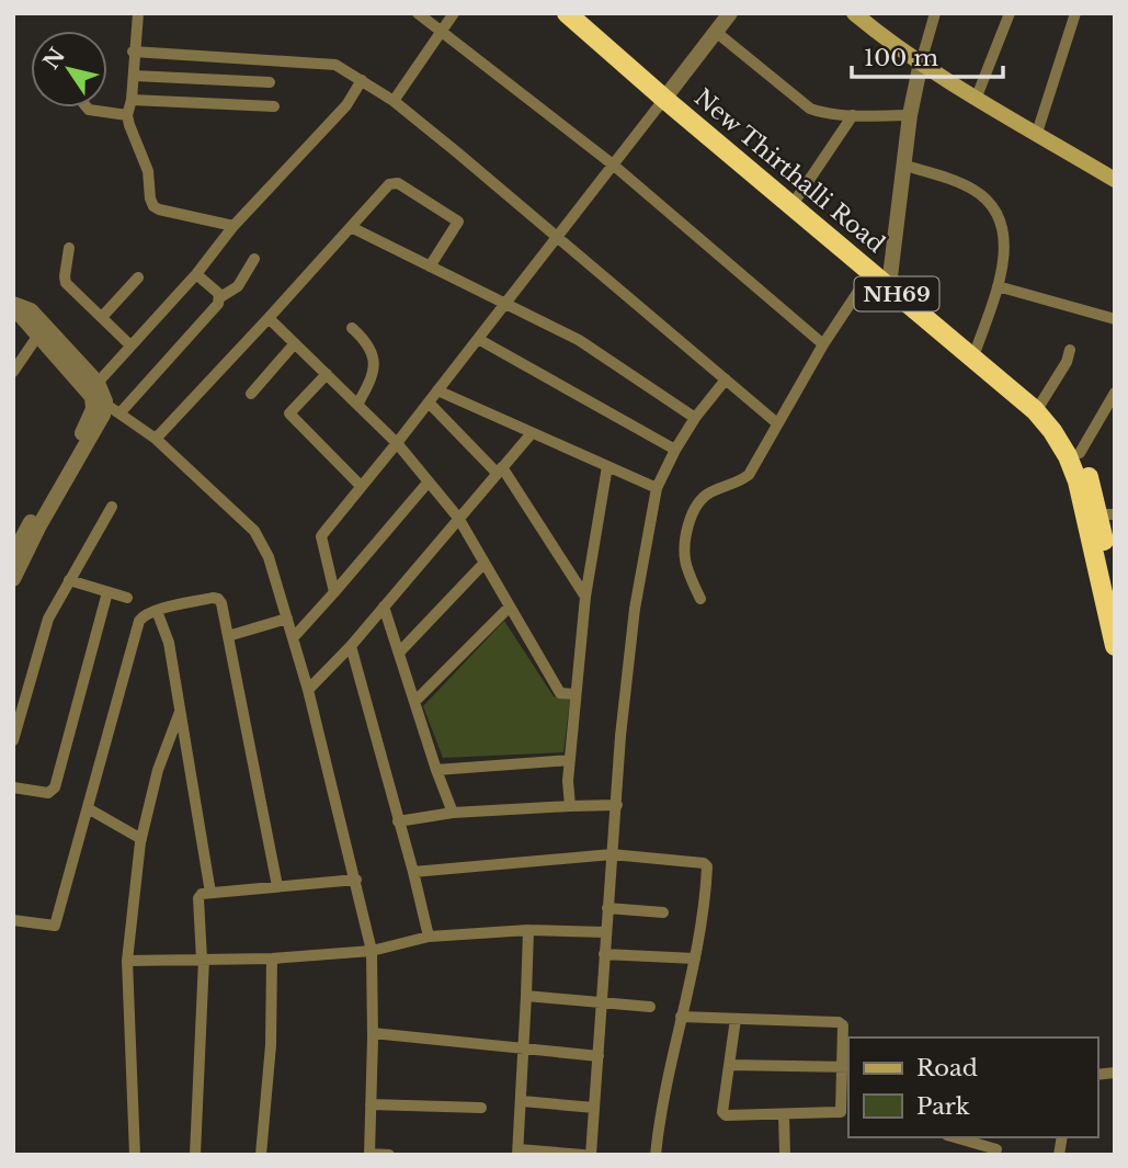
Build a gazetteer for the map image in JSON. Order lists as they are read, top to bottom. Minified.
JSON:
{"streets":{"highway":["New Thirthalli Road","NH69"]},"crossings":[["New Thirthalli Road","NH69"]],"legend":["Road","Park"],"scale_bar":"100 m","north":"top left"}
